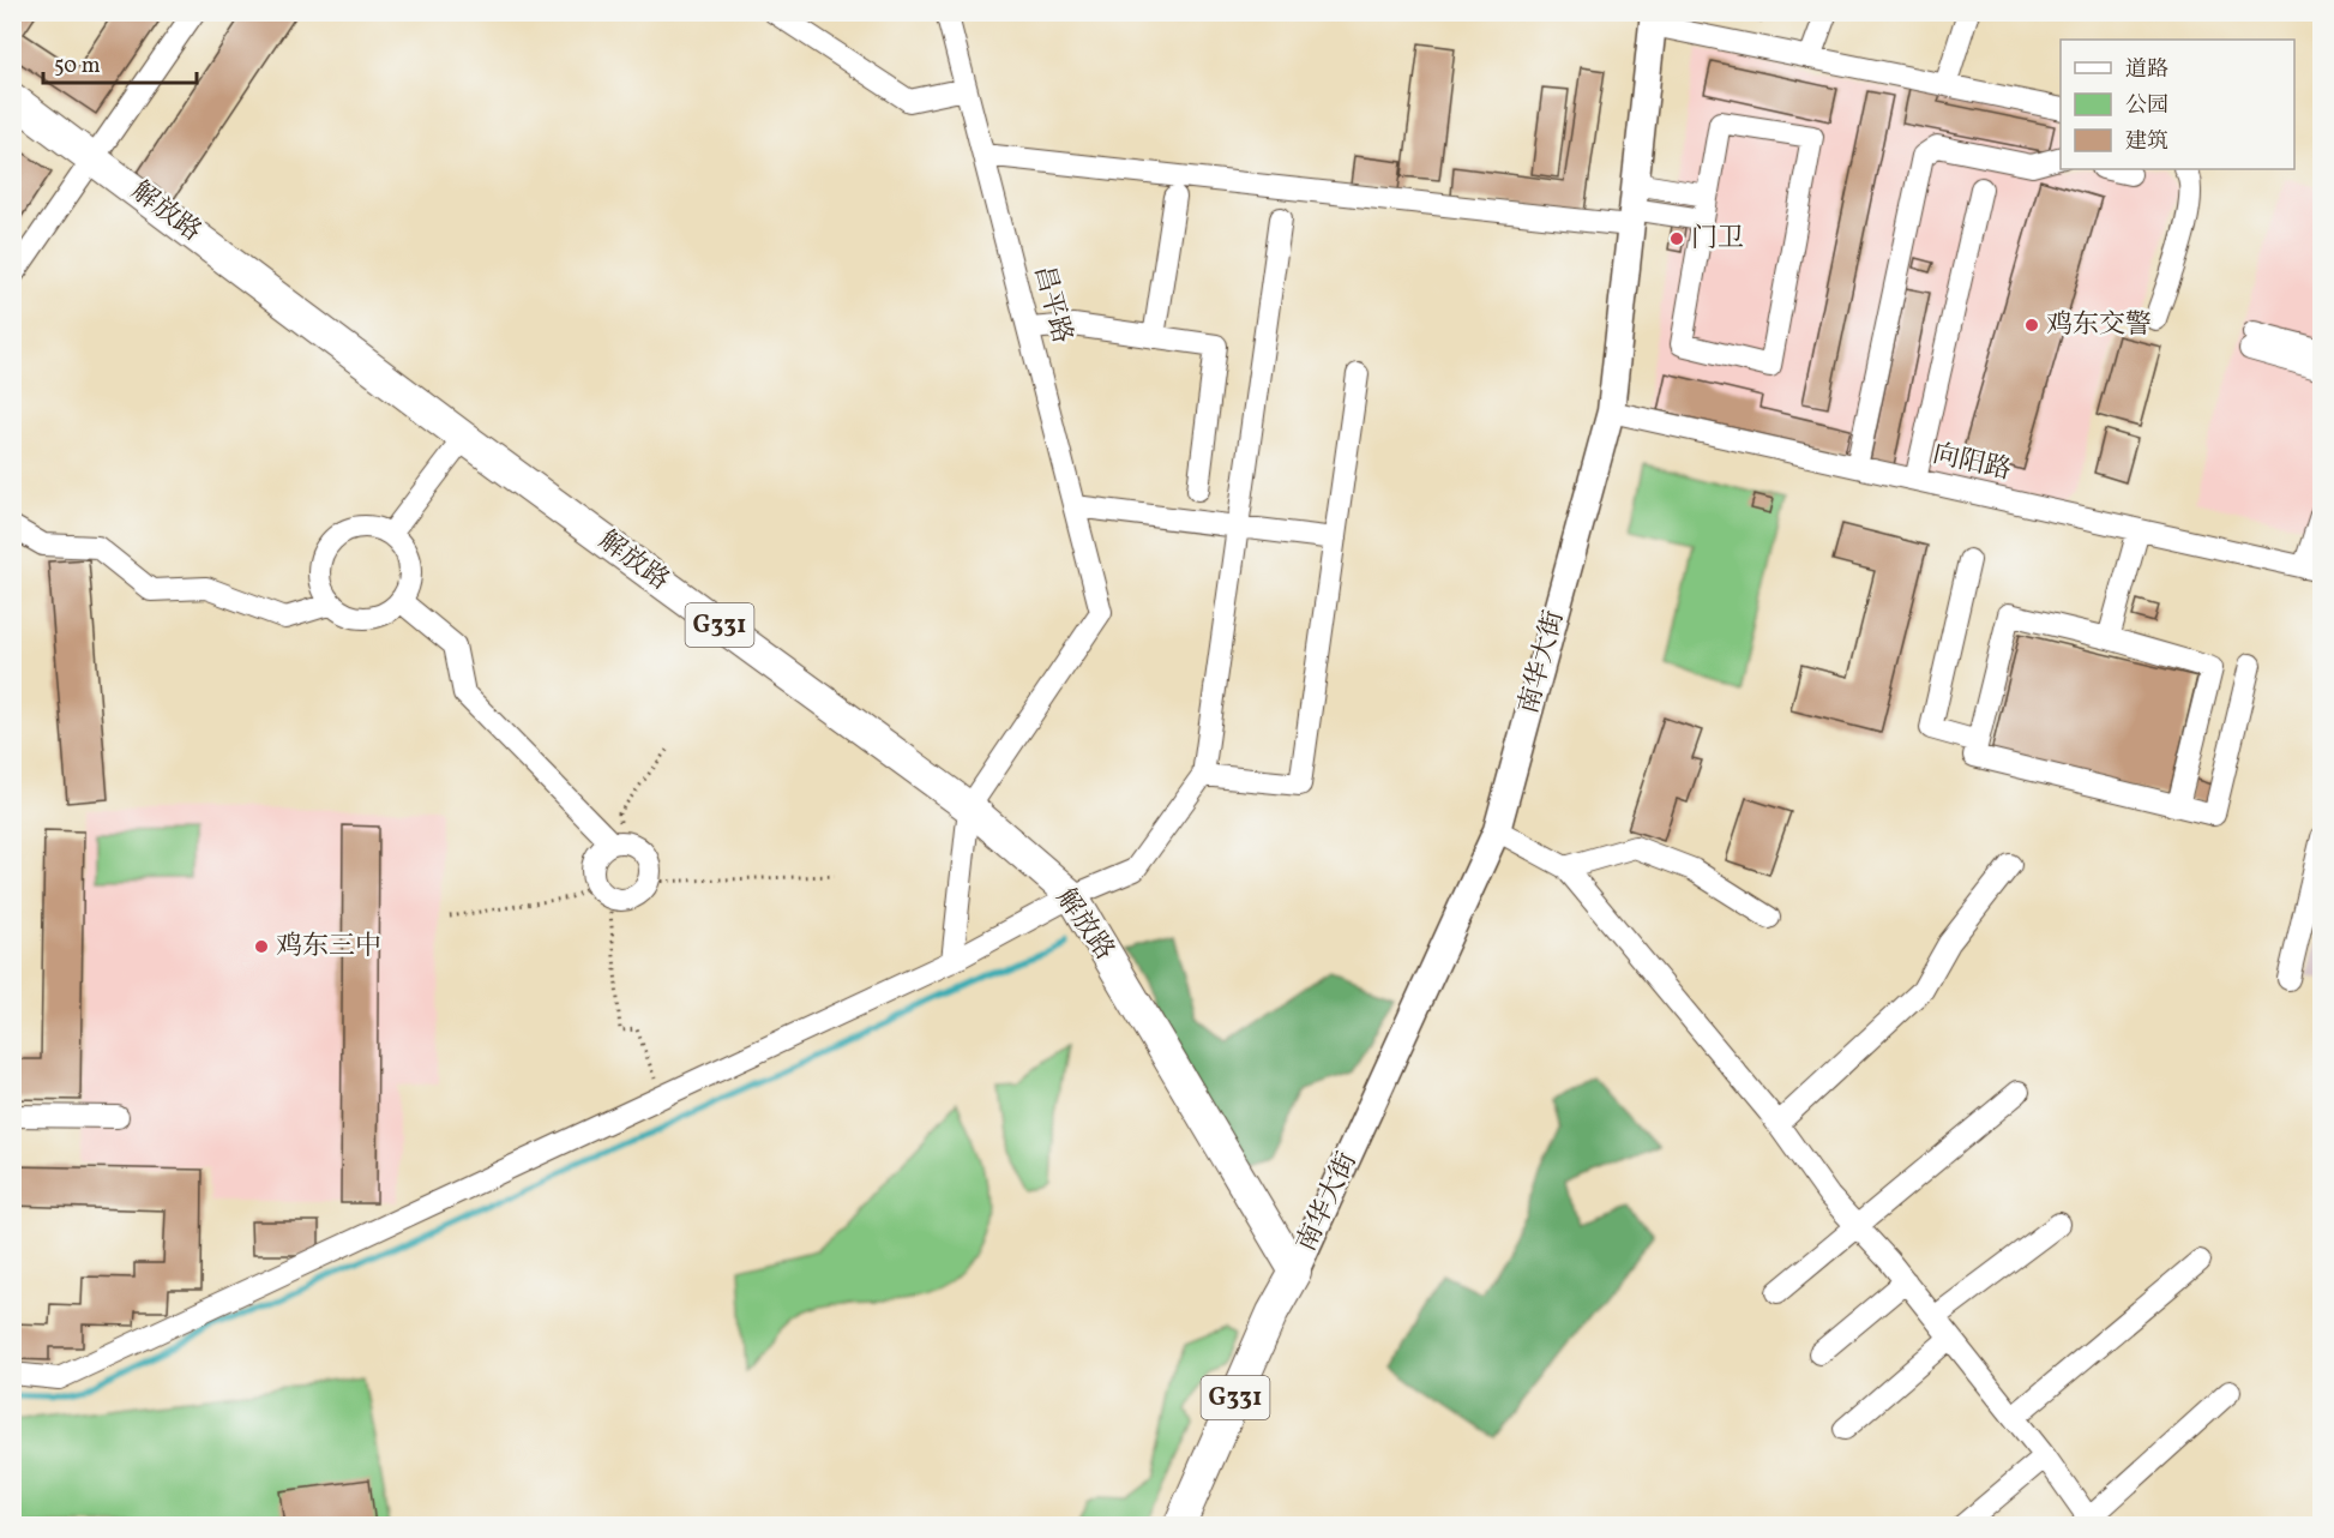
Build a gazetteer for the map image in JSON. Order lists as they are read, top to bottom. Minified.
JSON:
{"streets":{"highway":["解放路","G331","南华大街"],"street":["昌平路","向阳路"]},"crossings":[["解放路","昌平路"],["解放路","南华大街"],["向阳路","南华大街"]],"places":["门卫","鸡东交警","鸡东三中"],"legend":["道路","公园","建筑"],"scale_bar":"50 m"}
